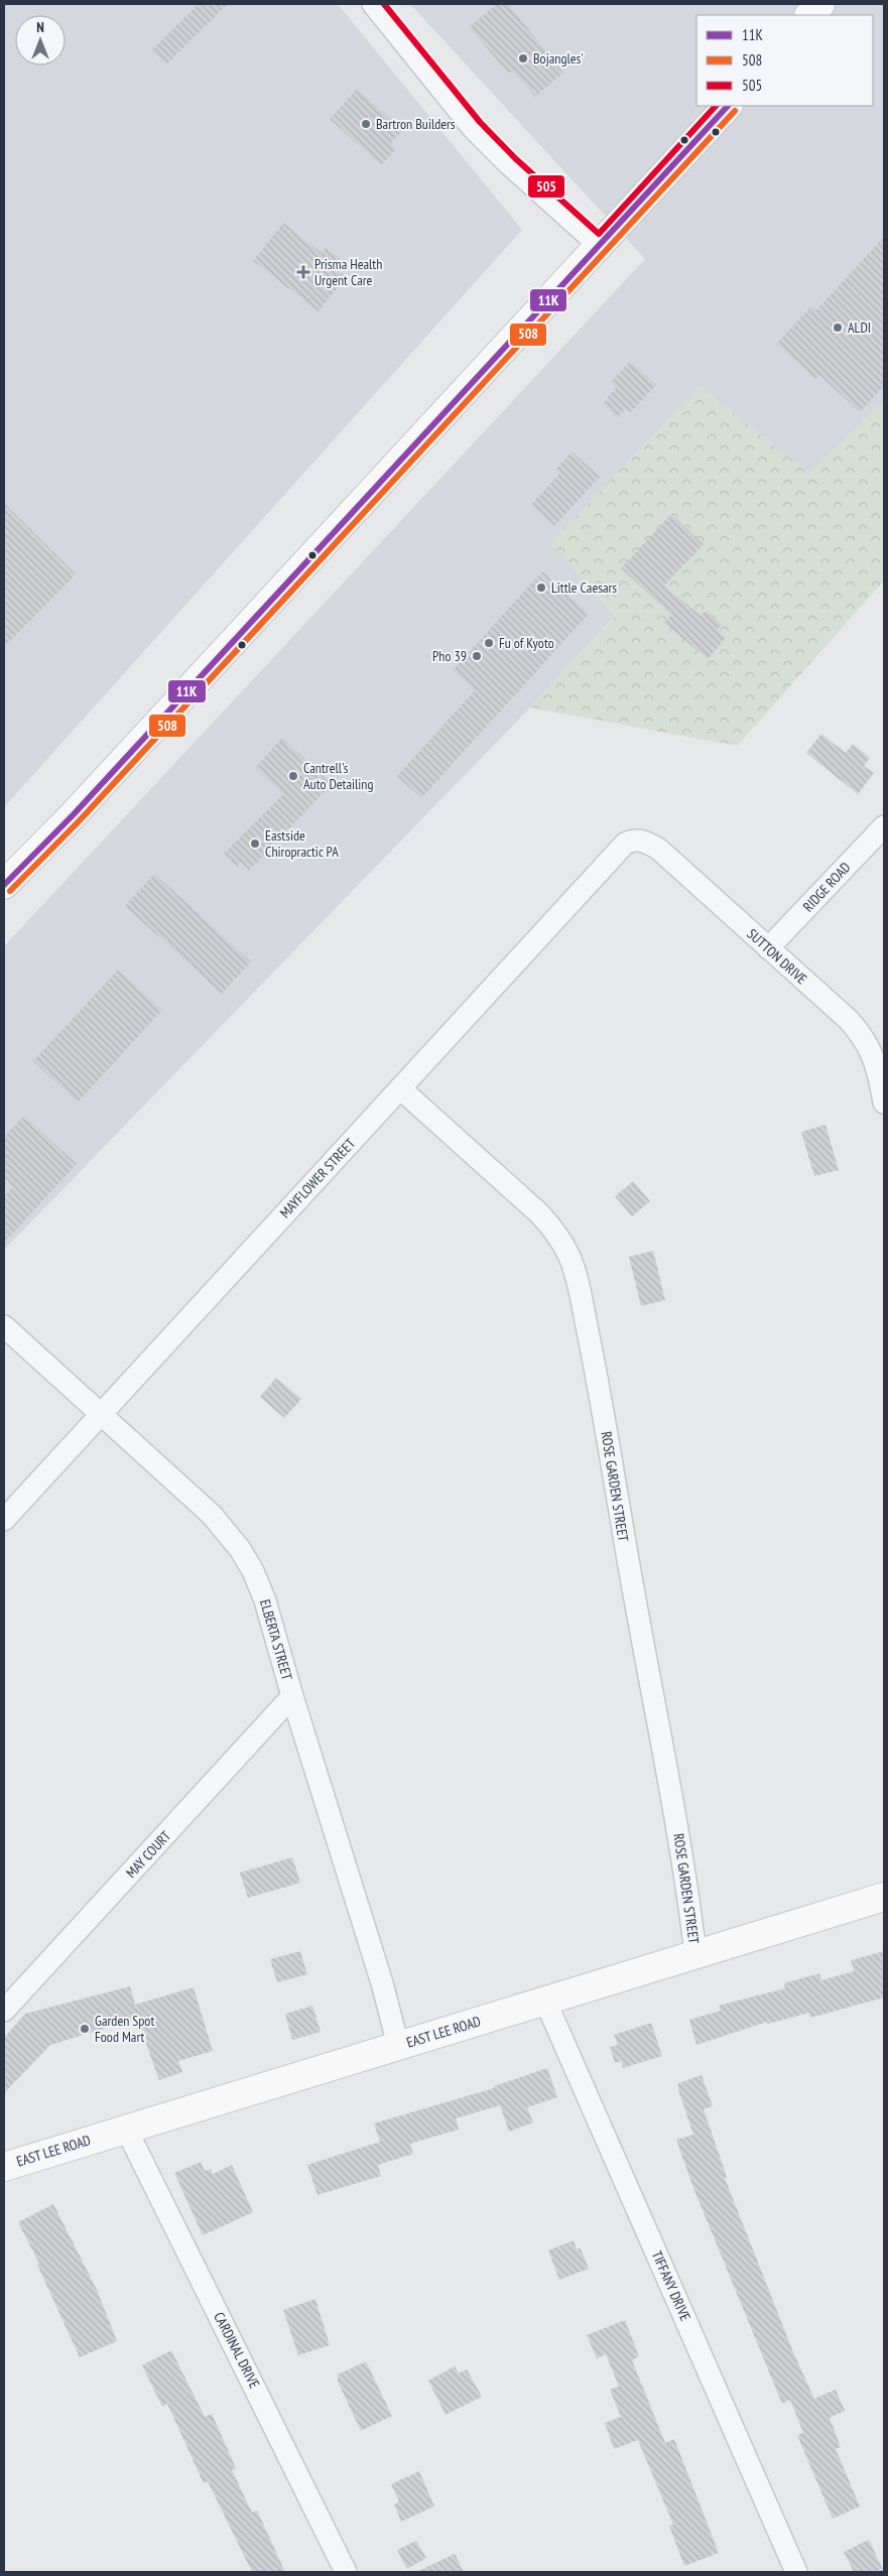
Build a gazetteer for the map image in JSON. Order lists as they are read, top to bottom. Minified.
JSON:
{"streets":{"main road":["EAST LEE ROAD"],"street":["RIDGE ROAD","SUTTON DRIVE","MAYFLOWER STREET","ROSE GARDEN STREET","ELBERTA STREET","MAY COURT","TIFFANY DRIVE","CARDINAL DRIVE"]},"crossings":[["RIDGE ROAD","SUTTON DRIVE"],["SUTTON DRIVE","MAYFLOWER STREET"],["MAYFLOWER STREET","ROSE GARDEN STREET"],["MAYFLOWER STREET","ELBERTA STREET"],["ROSE GARDEN STREET","EAST LEE ROAD"],["ELBERTA STREET","MAY COURT"],["ELBERTA STREET","EAST LEE ROAD"],["EAST LEE ROAD","TIFFANY DRIVE"],["EAST LEE ROAD","CARDINAL DRIVE"]],"places":{"other":["Bojangles'","Bartron Builders","ALDI","Little Caesars","Fu of Kyoto","Pho 39","Cantrell's Auto Detailing","Eastside Chiropractic PA","Garden Spot Food Mart"],"health":["Prisma Health Urgent Care"]},"lines":["transit line 505","transit line 11K","transit line 508"],"legend":["11K","508","505"],"north":"top"}
